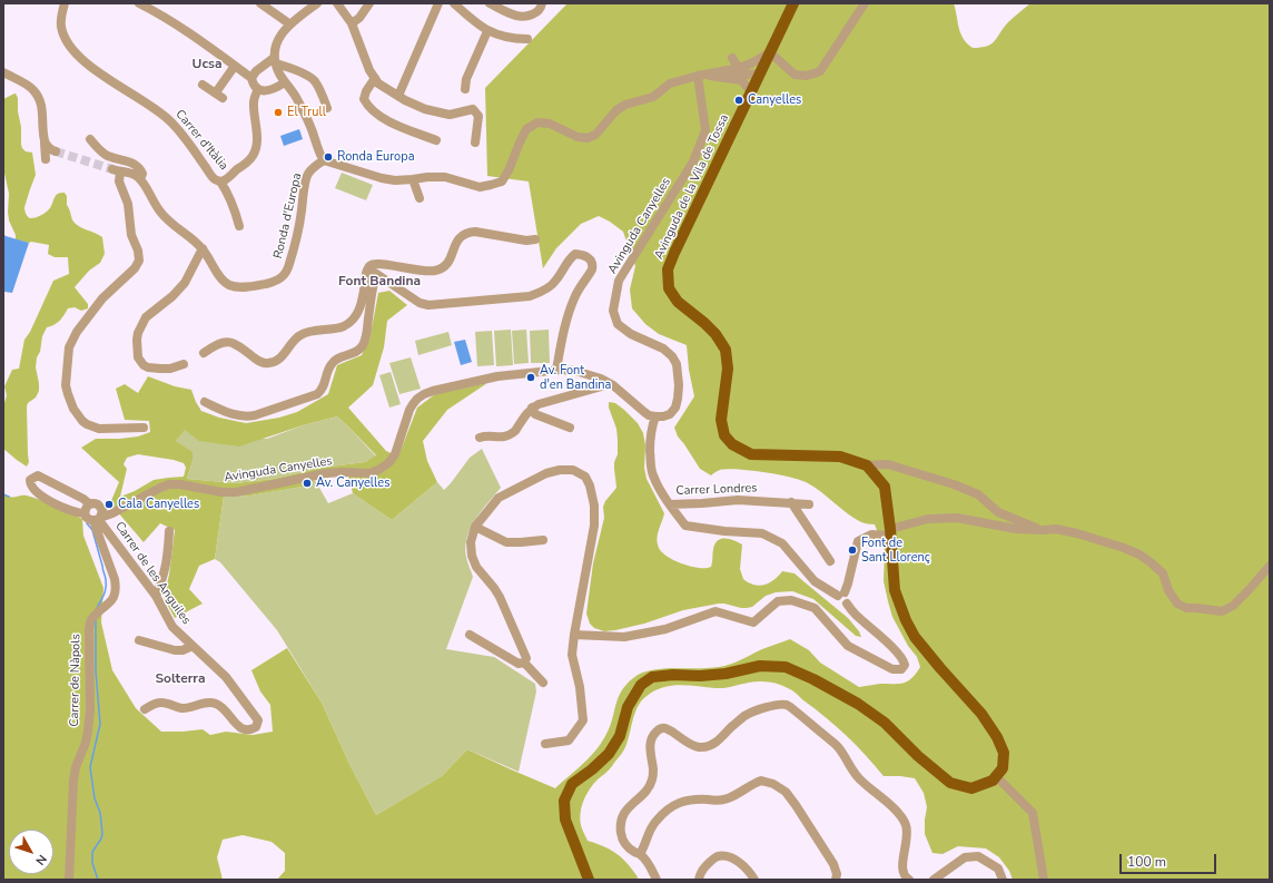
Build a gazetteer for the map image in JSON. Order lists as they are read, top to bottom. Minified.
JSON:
{"streets":{"main road":["Avinguda de la Vila de Tossa"],"street":["Carrer d'Itàlia","Ronda d'Europa","Avinguda Canyelles","Carrer Londres","Carrer de les Anguiles","Carrer de Nàpols"]},"crossings":[["Avinguda Canyelles","Carrer de les Anguiles"],["Avinguda Canyelles","Carrer de Nàpols"],["Carrer de les Anguiles","Carrer de Nàpols"]],"districts":["Ucsa","Font Bandina","Solterra"],"places":["Canyelles","El Trull","Ronda Europa","Av. Font d'en Bandina","Av. Canyelles","Cala Canyelles","Font de Sant Llorenç"],"scale_bar":"100 m","north":"bottom right"}
